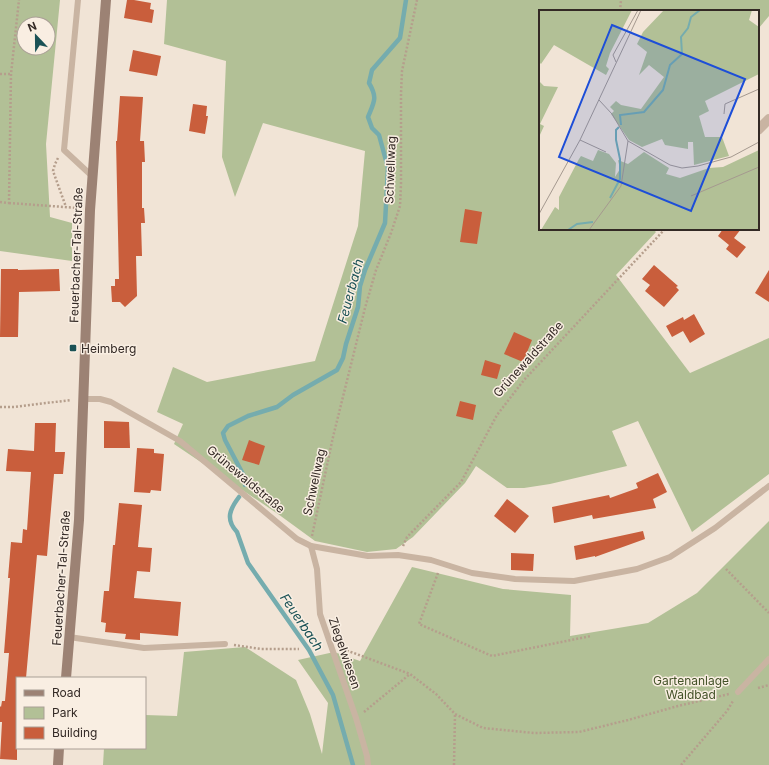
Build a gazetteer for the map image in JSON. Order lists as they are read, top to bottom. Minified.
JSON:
{"streets":{"main road":["Feuerbacher-Tal-Straße"],"lane":["Grünewaldstraße","Ziegelwiesen"],"path":["Schwellwag"]},"crossings":[["Schwellwag","Grünewaldstraße"],["Schwellwag","Ziegelwiesen"],["Feuerbacher-Tal-Straße","Grünewaldstraße"],["Grünewaldstraße","Ziegelwiesen"]],"water":["Feuerbach"],"parks":["Gartenanlage Waldbad"],"places":{"transit":["Heimberg"]},"legend":["Road","Park","Building"],"north":"top"}
